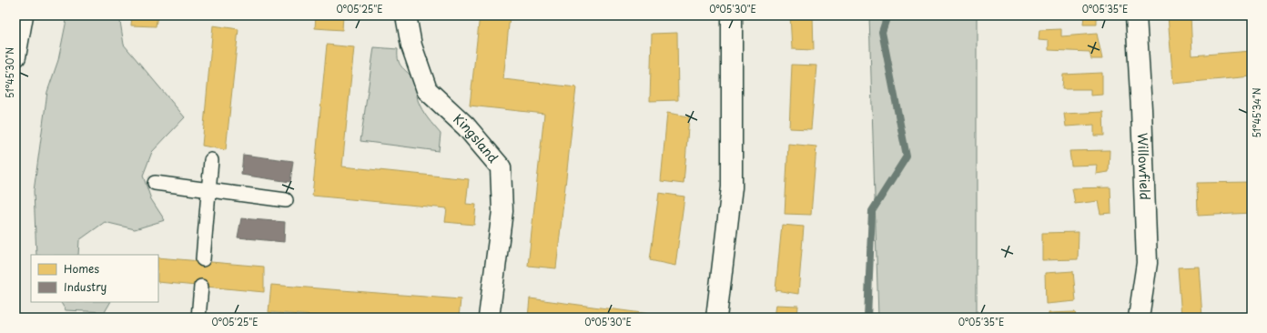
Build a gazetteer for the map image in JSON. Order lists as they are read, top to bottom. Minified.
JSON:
{"streets":{"street":["Kingsland","Willowfield"]},"legend":["Homes","Industry"],"coordinates":["0°05'25\"E","0°05'30\"E","0°05'35\"E","51°45'30\"N","51°45'34\"N"]}
